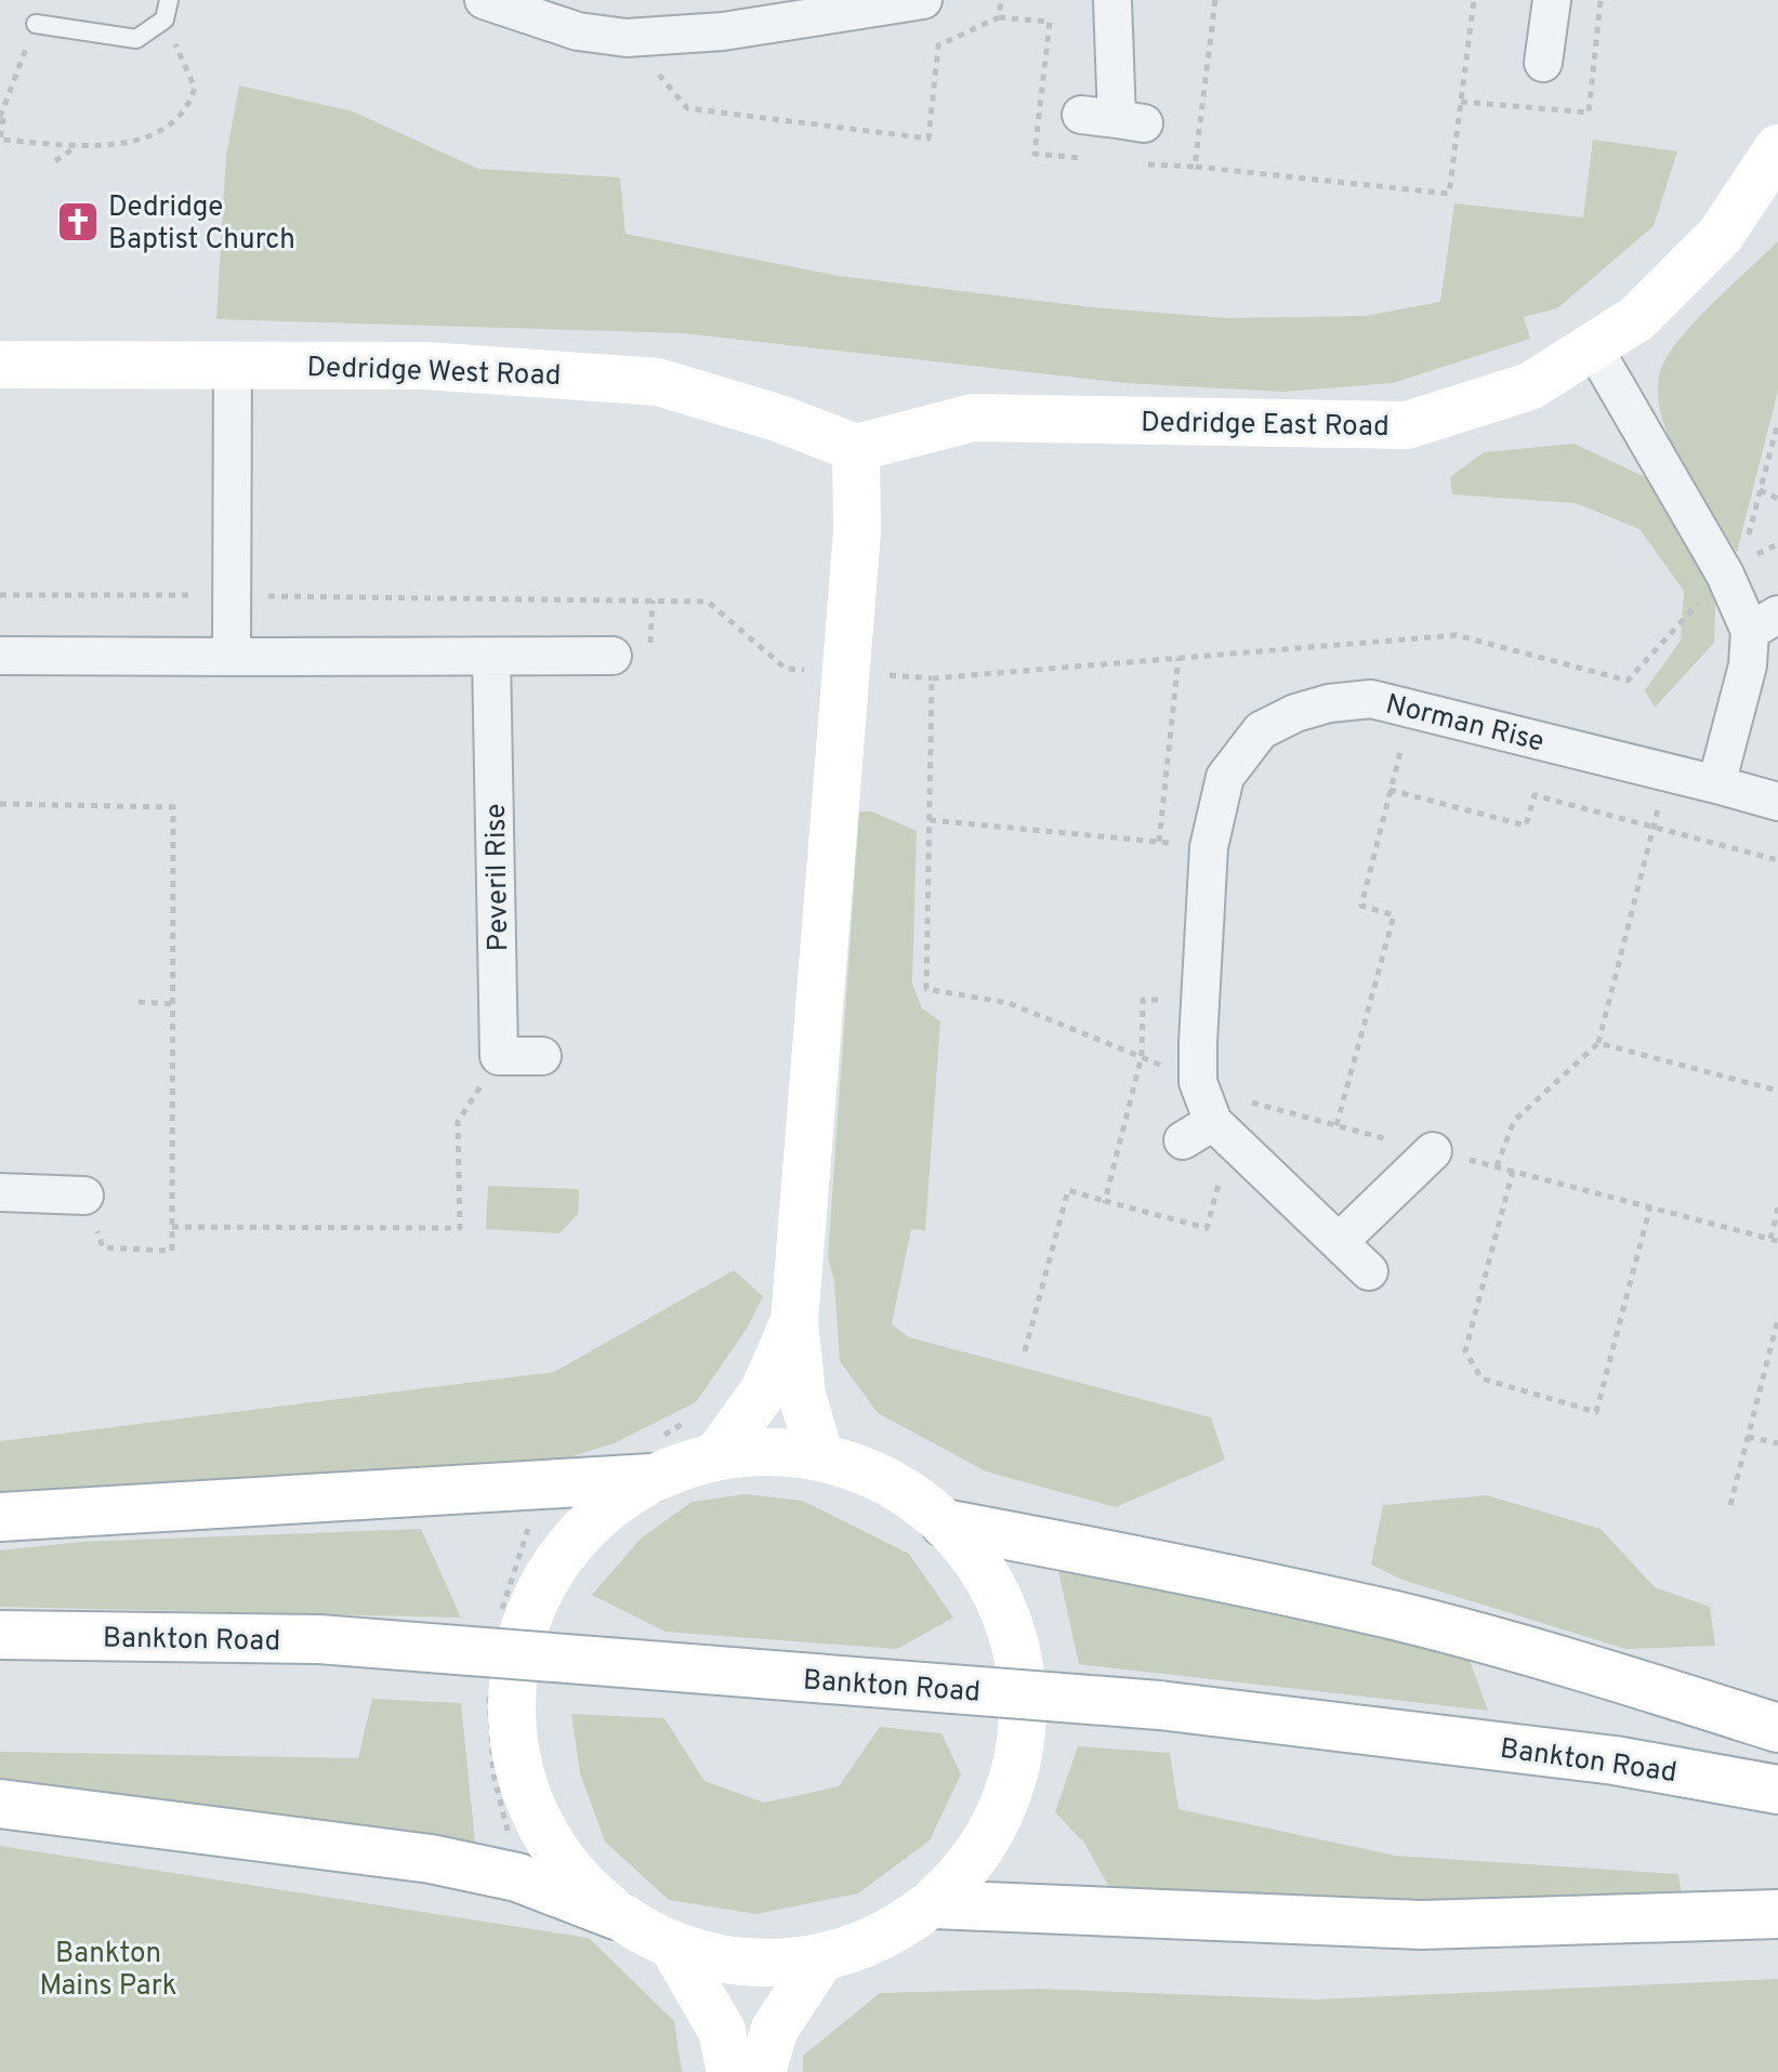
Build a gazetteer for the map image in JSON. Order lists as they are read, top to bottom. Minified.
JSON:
{"streets":{"street":["Dedridge West Road","Dedridge East Road","Norman Rise","Peveril Rise","Bankton Road"]},"crossings":[["Dedridge West Road","Dedridge East Road"]],"parks":["Bankton Mains Park"],"places":{"church":["Dedridge Baptist Church"]}}
